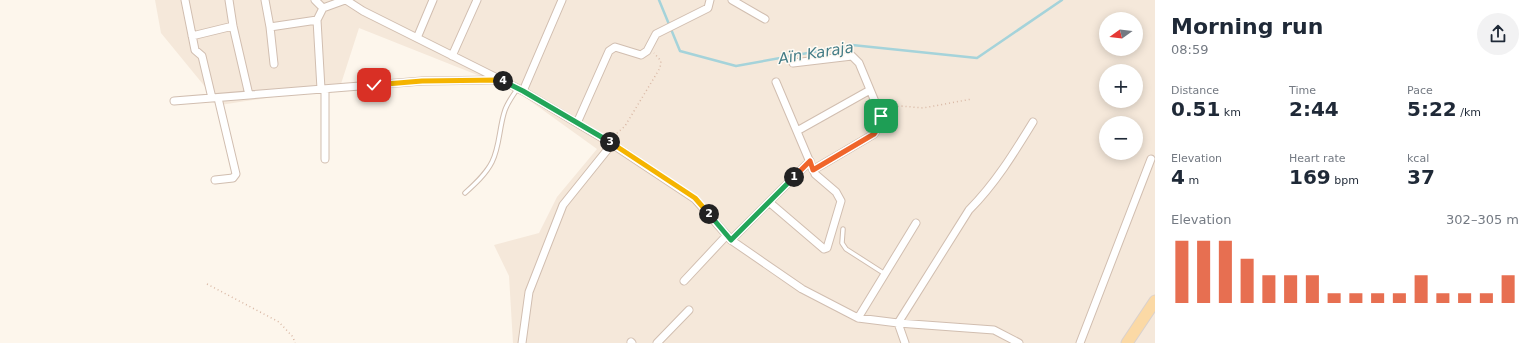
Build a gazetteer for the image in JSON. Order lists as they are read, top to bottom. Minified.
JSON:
{"water":["Aïn Karaja"],"north":"left","page":{"heading":["Morning run","08:59"],"map_buttons":["+","−"],"stats":[["Distance","0.51 km"],["Time","2:44"],["Pace","5:22 /km"],["Elevation","4 m"],["Heart rate","169 bpm"],["kcal","37"]],"pins":["4","3","1","2"],"chart":["Elevation","302–305 m"]}}
